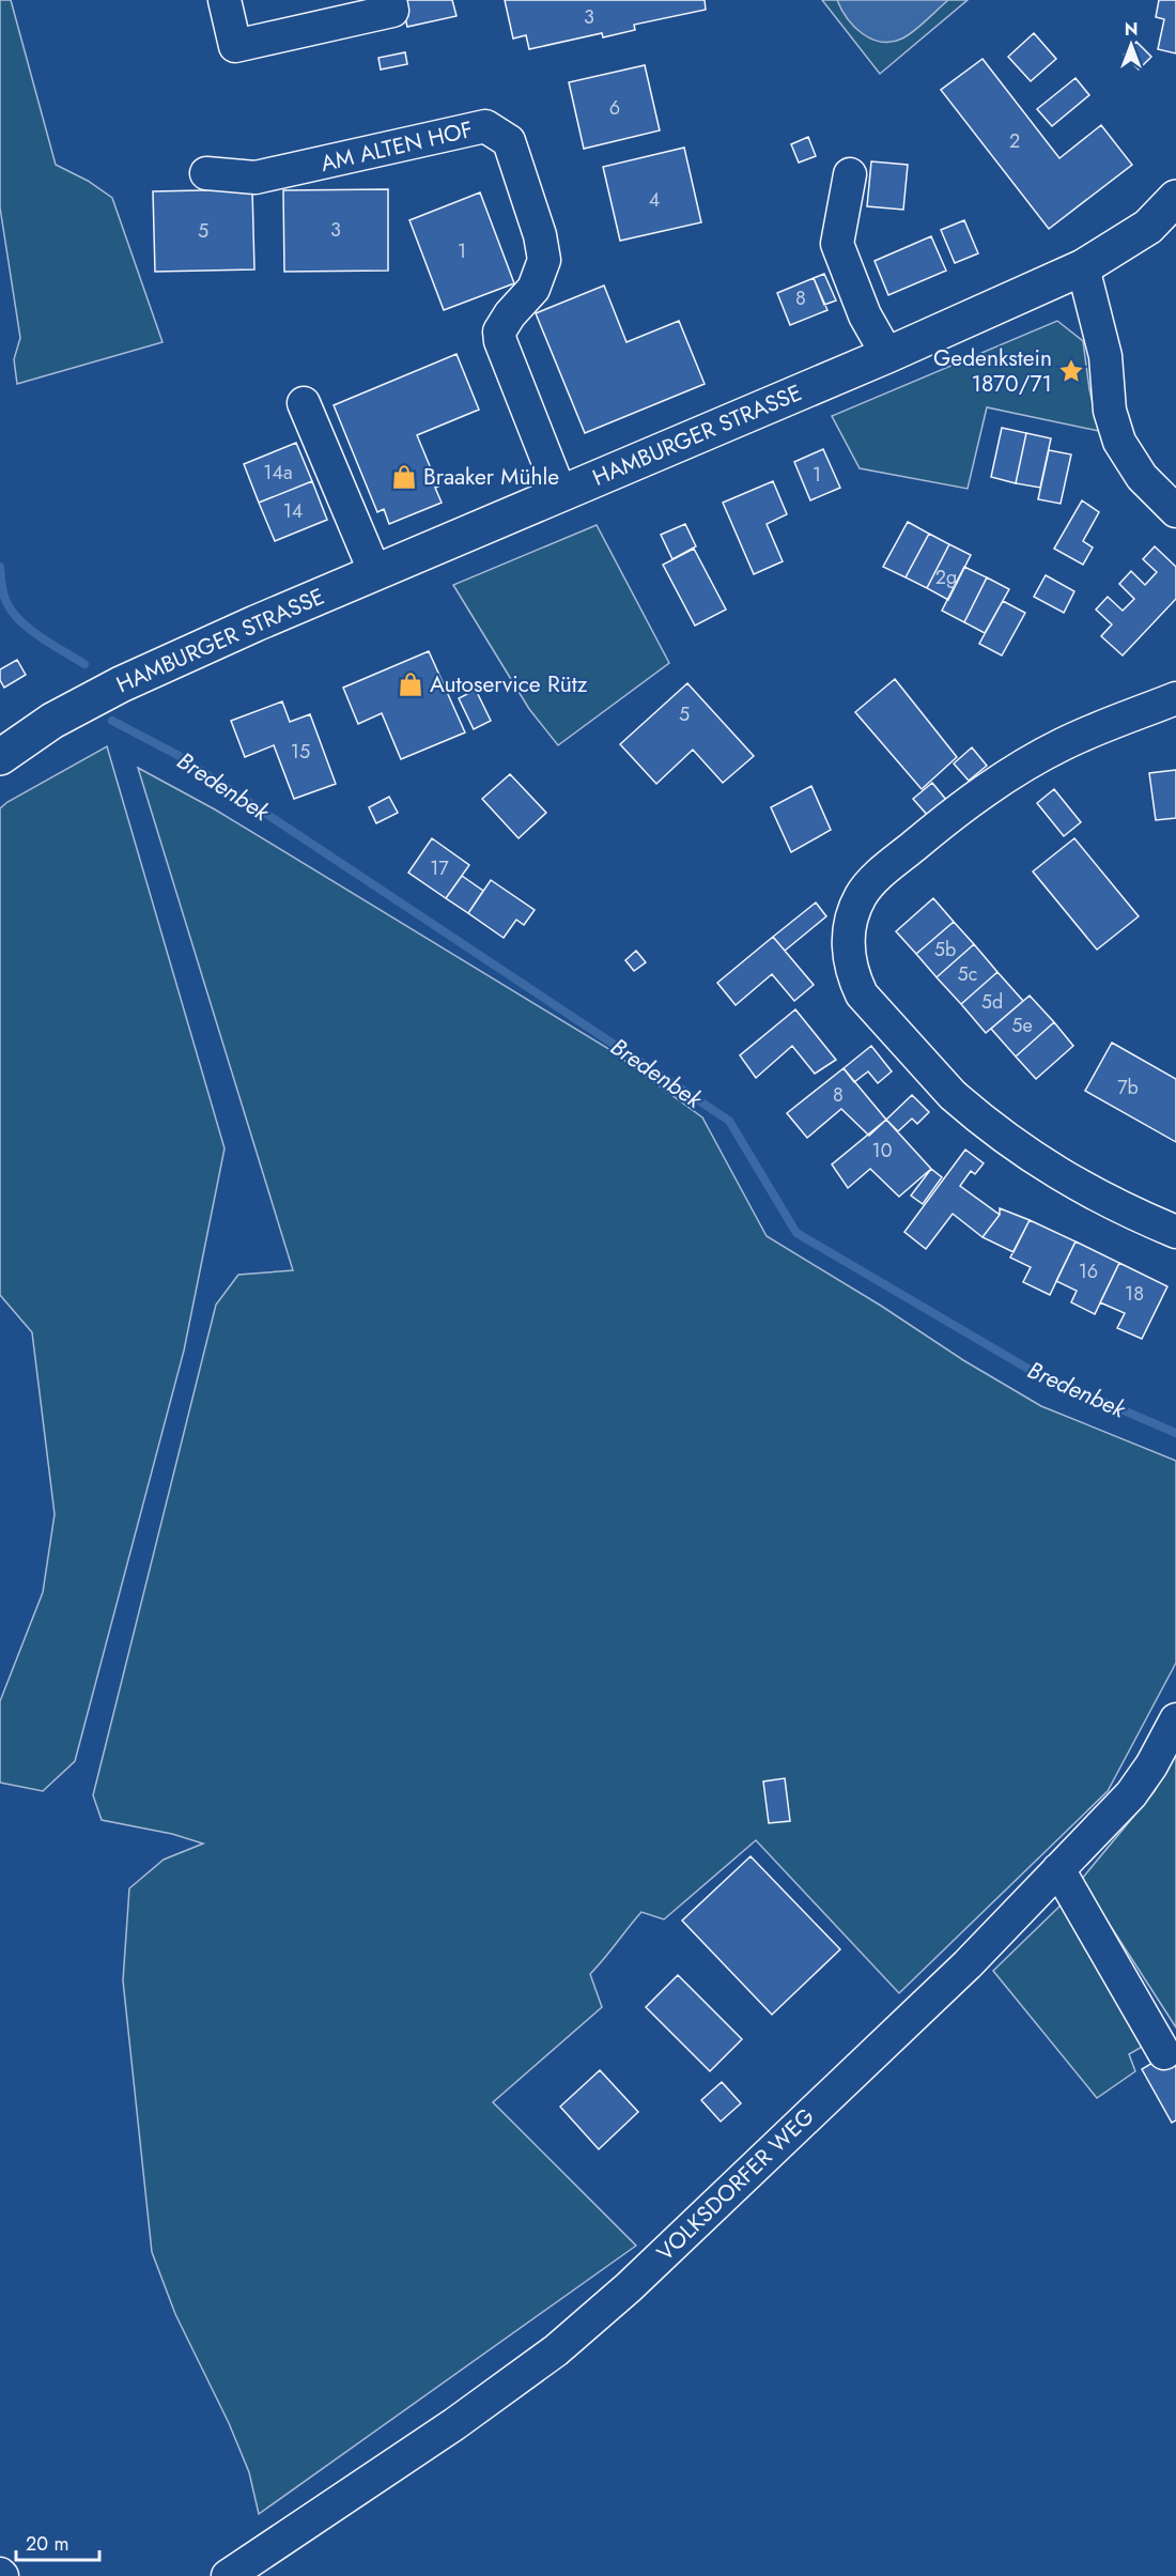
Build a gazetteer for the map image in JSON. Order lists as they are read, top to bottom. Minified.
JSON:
{"streets":{"main road":["HAMBURGER STRASSE"],"street":["AM ALTEN HOF","VOLKSDORFER WEG"]},"crossings":[["AM ALTEN HOF","HAMBURGER STRASSE"]],"water":["Bredenbek"],"places":{"place":["Gedenkstein 1870/71"],"shop":["Braaker Mühle","Autoservice Rütz"]},"house_numbers":["3","6","2","4","3","5","1","8","14a","1","14","2g","5","15","17","5b","5c","5d","5e","7b","8","10","16","18"],"scale_bar":"20 m","north":"top"}
